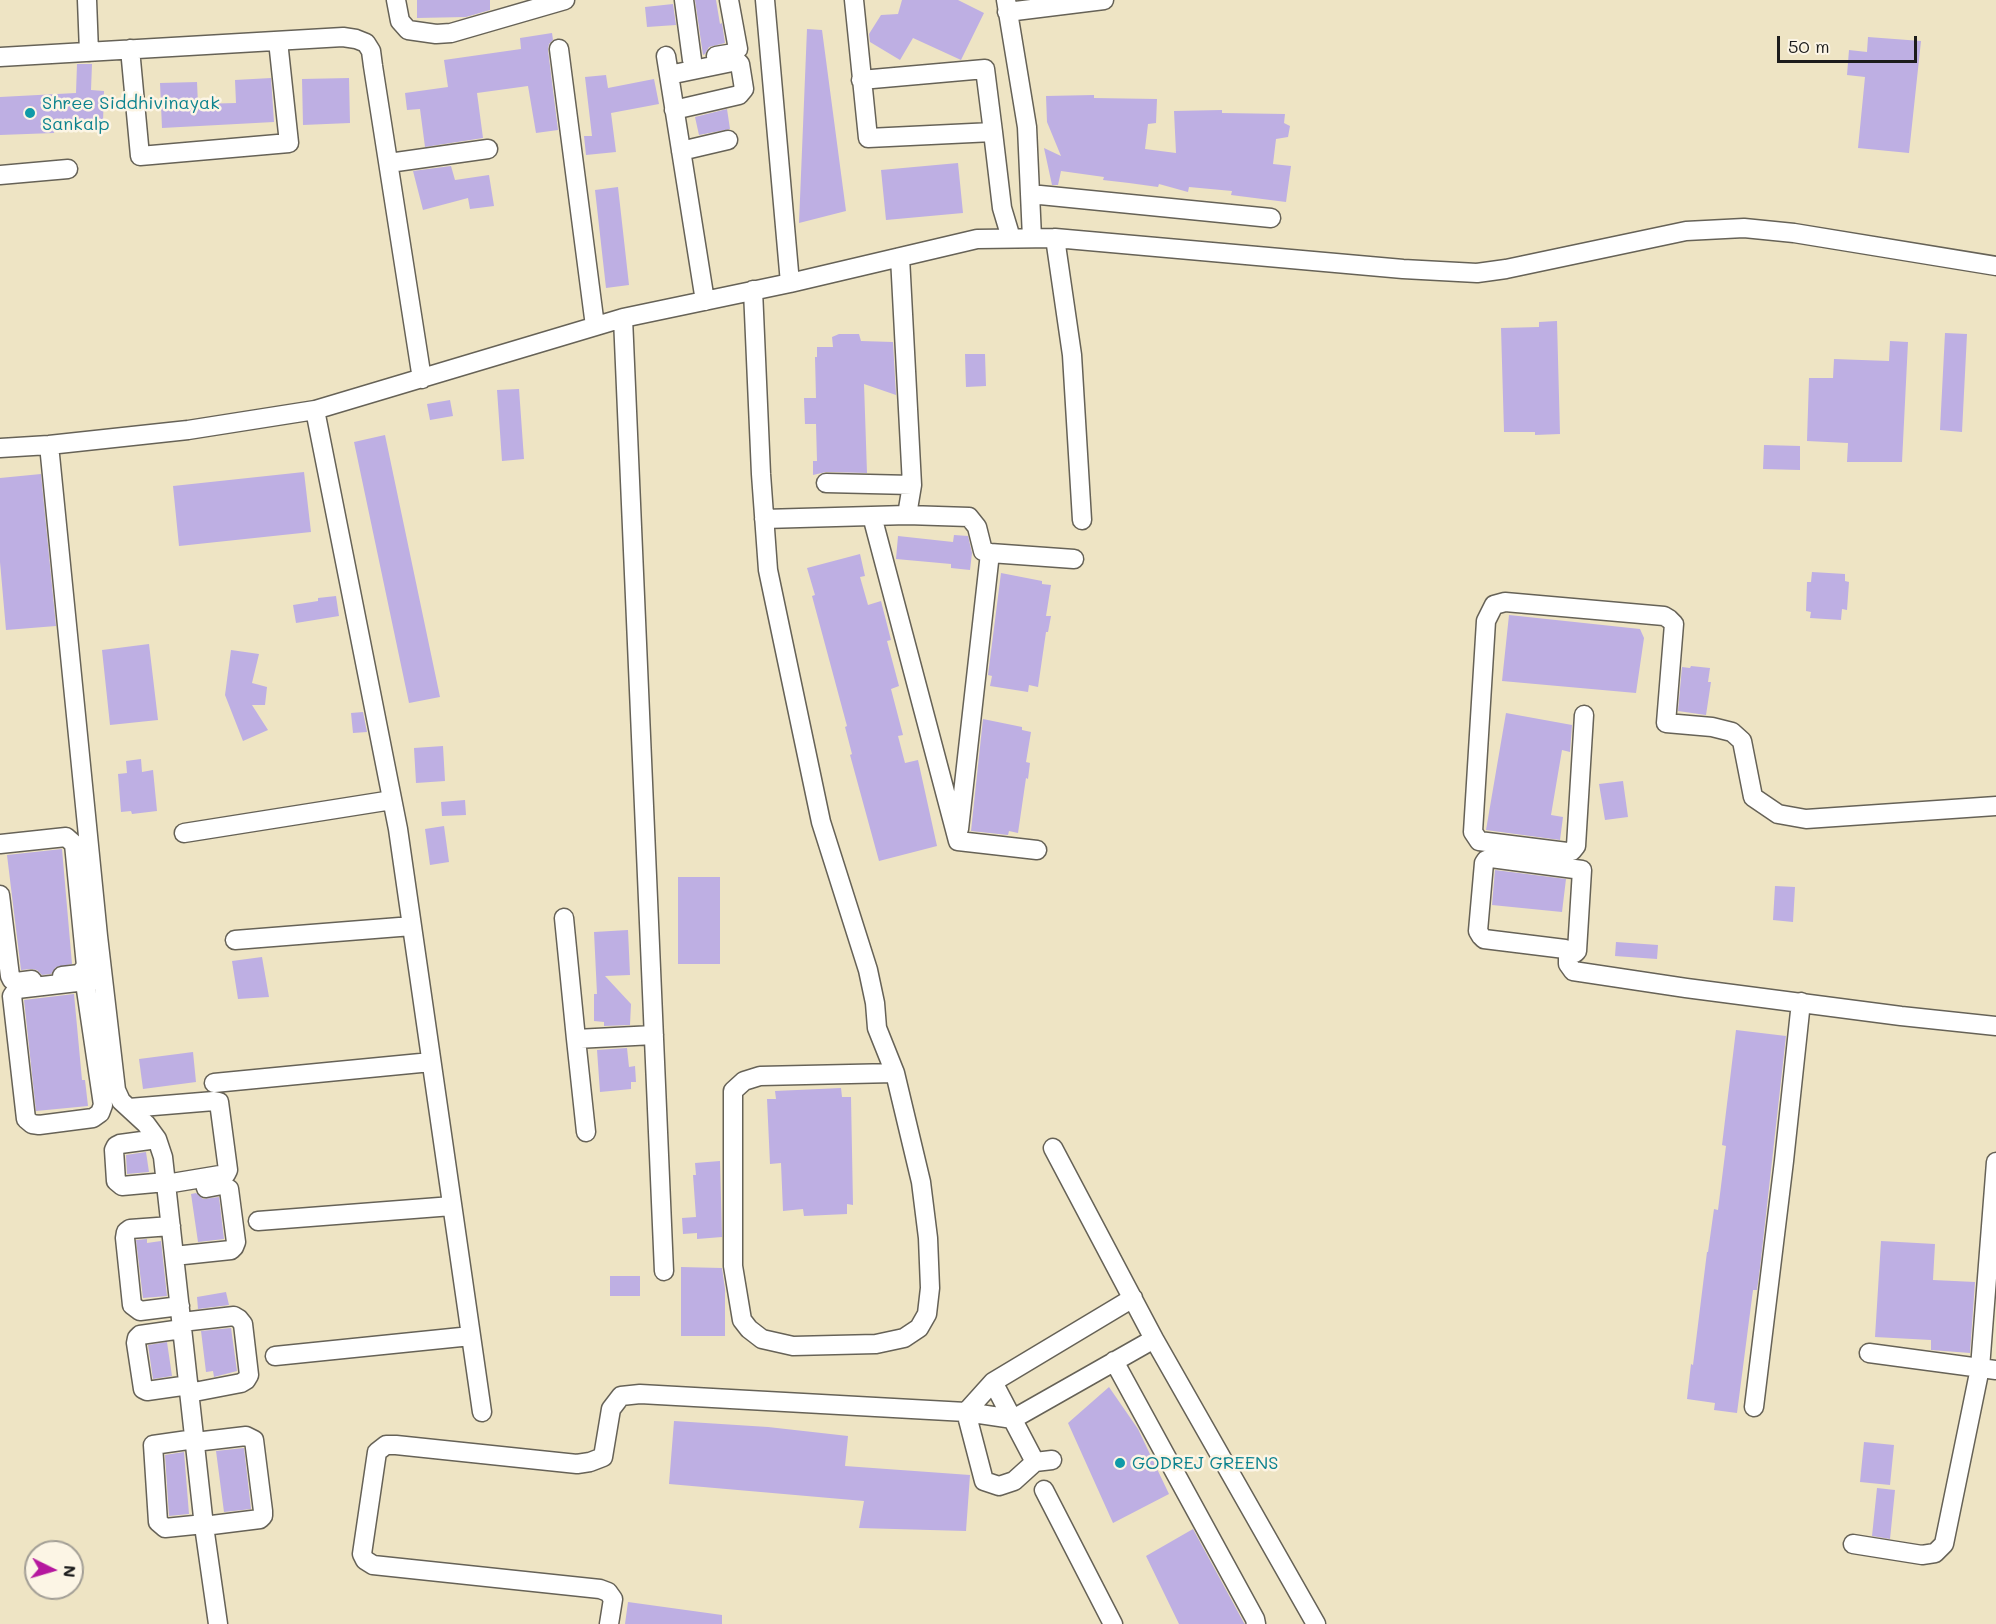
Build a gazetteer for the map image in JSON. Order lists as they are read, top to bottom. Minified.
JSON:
{"places":["Shree Siddhivinayak Sankalp","GODREJ GREENS"],"scale_bar":"50 m","north":"right"}
